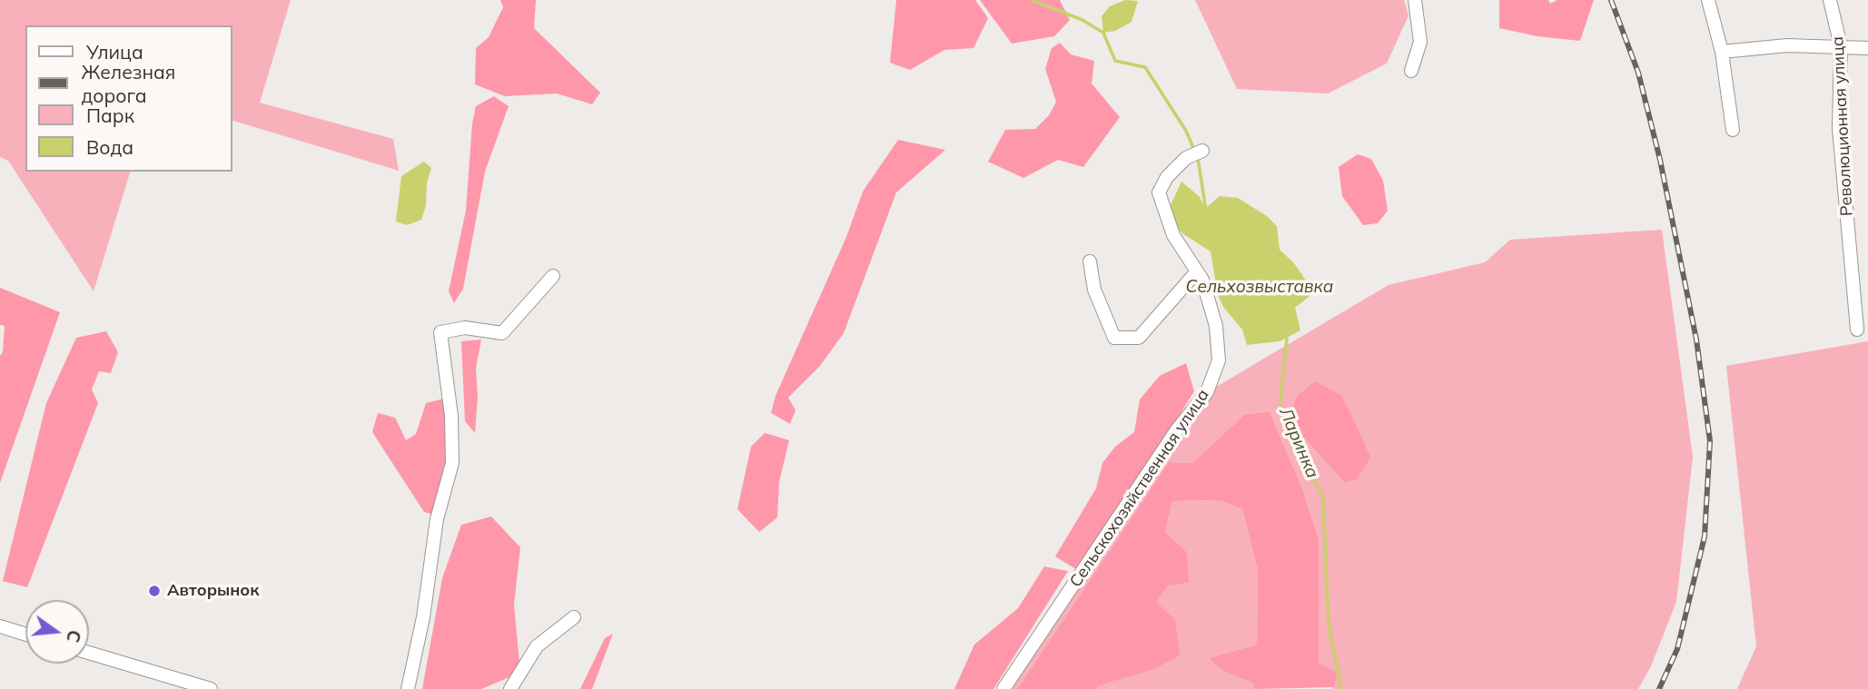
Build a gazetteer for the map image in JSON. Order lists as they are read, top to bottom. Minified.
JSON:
{"streets":{"street":["Революционная улица","Сельскохозяйственная улица"]},"water":["Сельхозвыставка","Ларинка"],"places":["Авторынок"],"legend":["Улица","Железная дорога","Парк","Вода"],"north":"right"}
